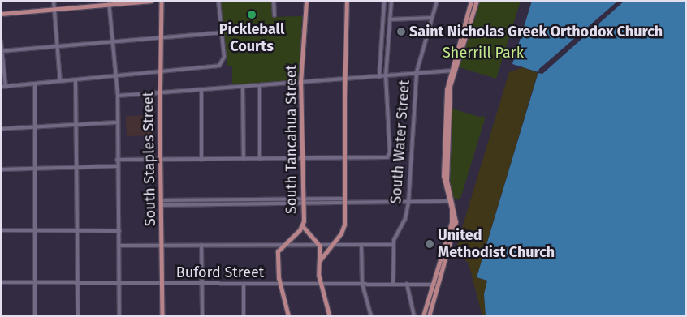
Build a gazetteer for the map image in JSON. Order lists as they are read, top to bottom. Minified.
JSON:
{"streets":{"main road":["South Tancahua Street","South Staples Street"],"street":["South Water Street","Buford Street"]},"crossings":[["South Water Street","Buford Street"],["South Staples Street","Buford Street"]],"parks":["Sherrill Park"],"places":["Pickleball Courts","Saint Nicholas Greek Orthodox Church","United Methodist Church"]}
